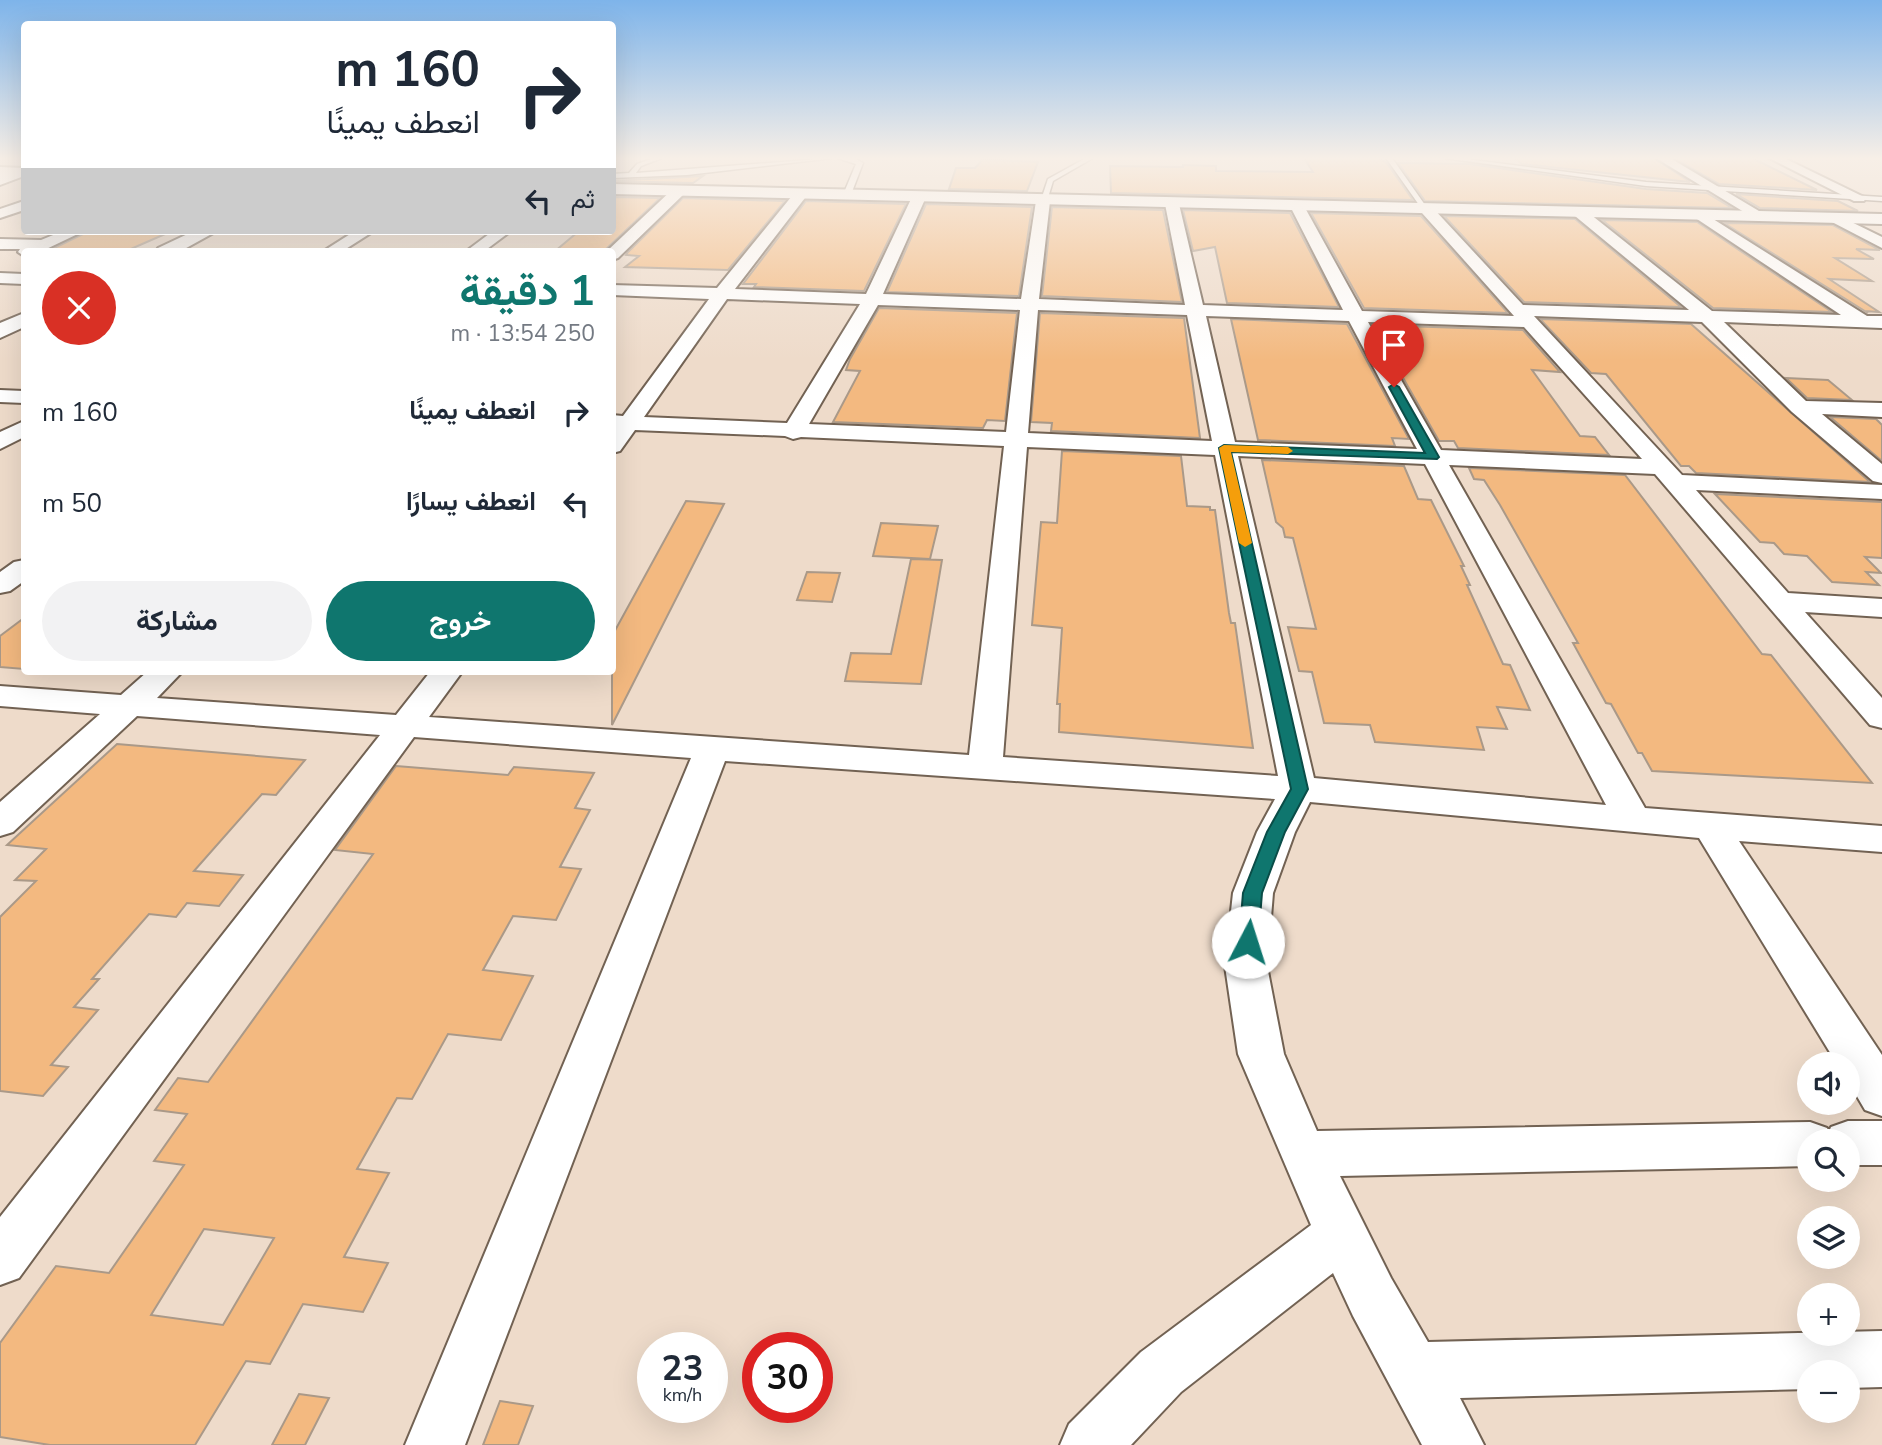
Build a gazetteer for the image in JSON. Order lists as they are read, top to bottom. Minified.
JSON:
{"page":{"turn":["160 m","انعطف يمينًا"],"then":"ثم","heading":["1 دقيقة","250 m · 13:54"],"list":[{"name":"انعطف يمينًا","value":"160 m"},{"name":"انعطف يسارًا","value":"50 m"}],"buttons":["خروج","مشاركة"],"map_buttons":["+","−"],"speed":"23 km/h","limit":"30"}}
